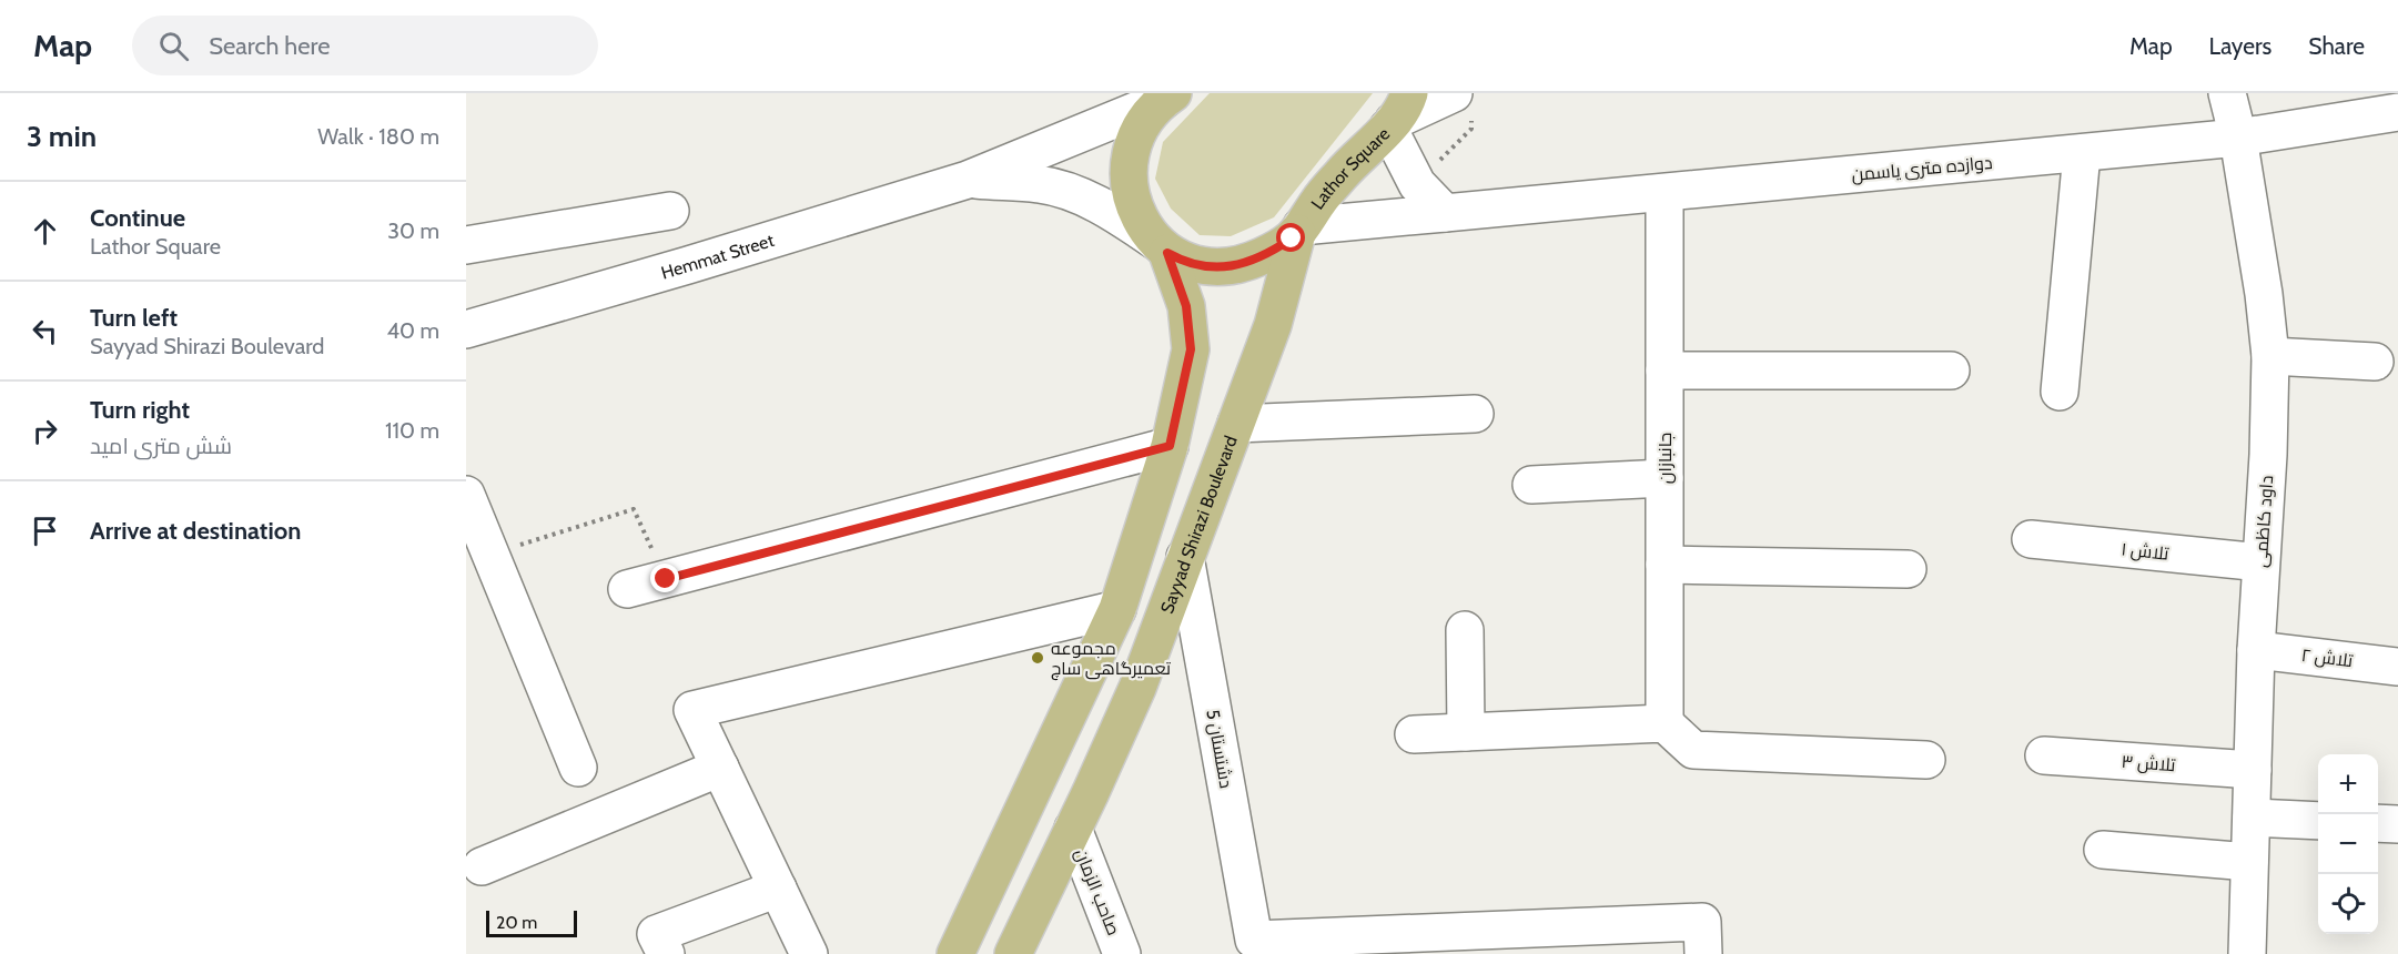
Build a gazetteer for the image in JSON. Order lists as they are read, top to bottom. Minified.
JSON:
{"streets":{"main road":["Lathor Square","Sayyad Shirazi Boulevard"],"street":["دوازده متری یاسمن","Hemmat Street","جانبازان","داود کاظمی","تلاش ۱","تلاش ۲","دشتستان 5","تلاش ۳","صاحب الزمان"]},"crossings":[["Lathor Square","دوازده متری یاسمن"],["Lathor Square","Sayyad Shirazi Boulevard"],["دوازده متری یاسمن","جانبازان"],["دوازده متری یاسمن","داود کاظمی"],["دوازده متری یاسمن","Sayyad Shirazi Boulevard"],["داود کاظمی","تلاش ۱"],["داود کاظمی","تلاش ۲"],["داود کاظمی","تلاش ۳"],["Sayyad Shirazi Boulevard","دشتستان 5"],["Sayyad Shirazi Boulevard","صاحب الزمان"]],"places":["مجموعه تعمیرگاهی ساچ"],"scale_bar":"20 m","page":{"header":"Map","search":"Search here","nav":["Map","Layers","Share"],"heading":["3 min","Walk · 180 m"],"list":[["Continue","Lathor Square","30 m"],["Turn left","Sayyad Shirazi Boulevard","40 m"],["Turn right","شش متری امید","110 m"],"Arrive at destination"],"map_buttons":["+","−"],"scale":"20 m"}}
